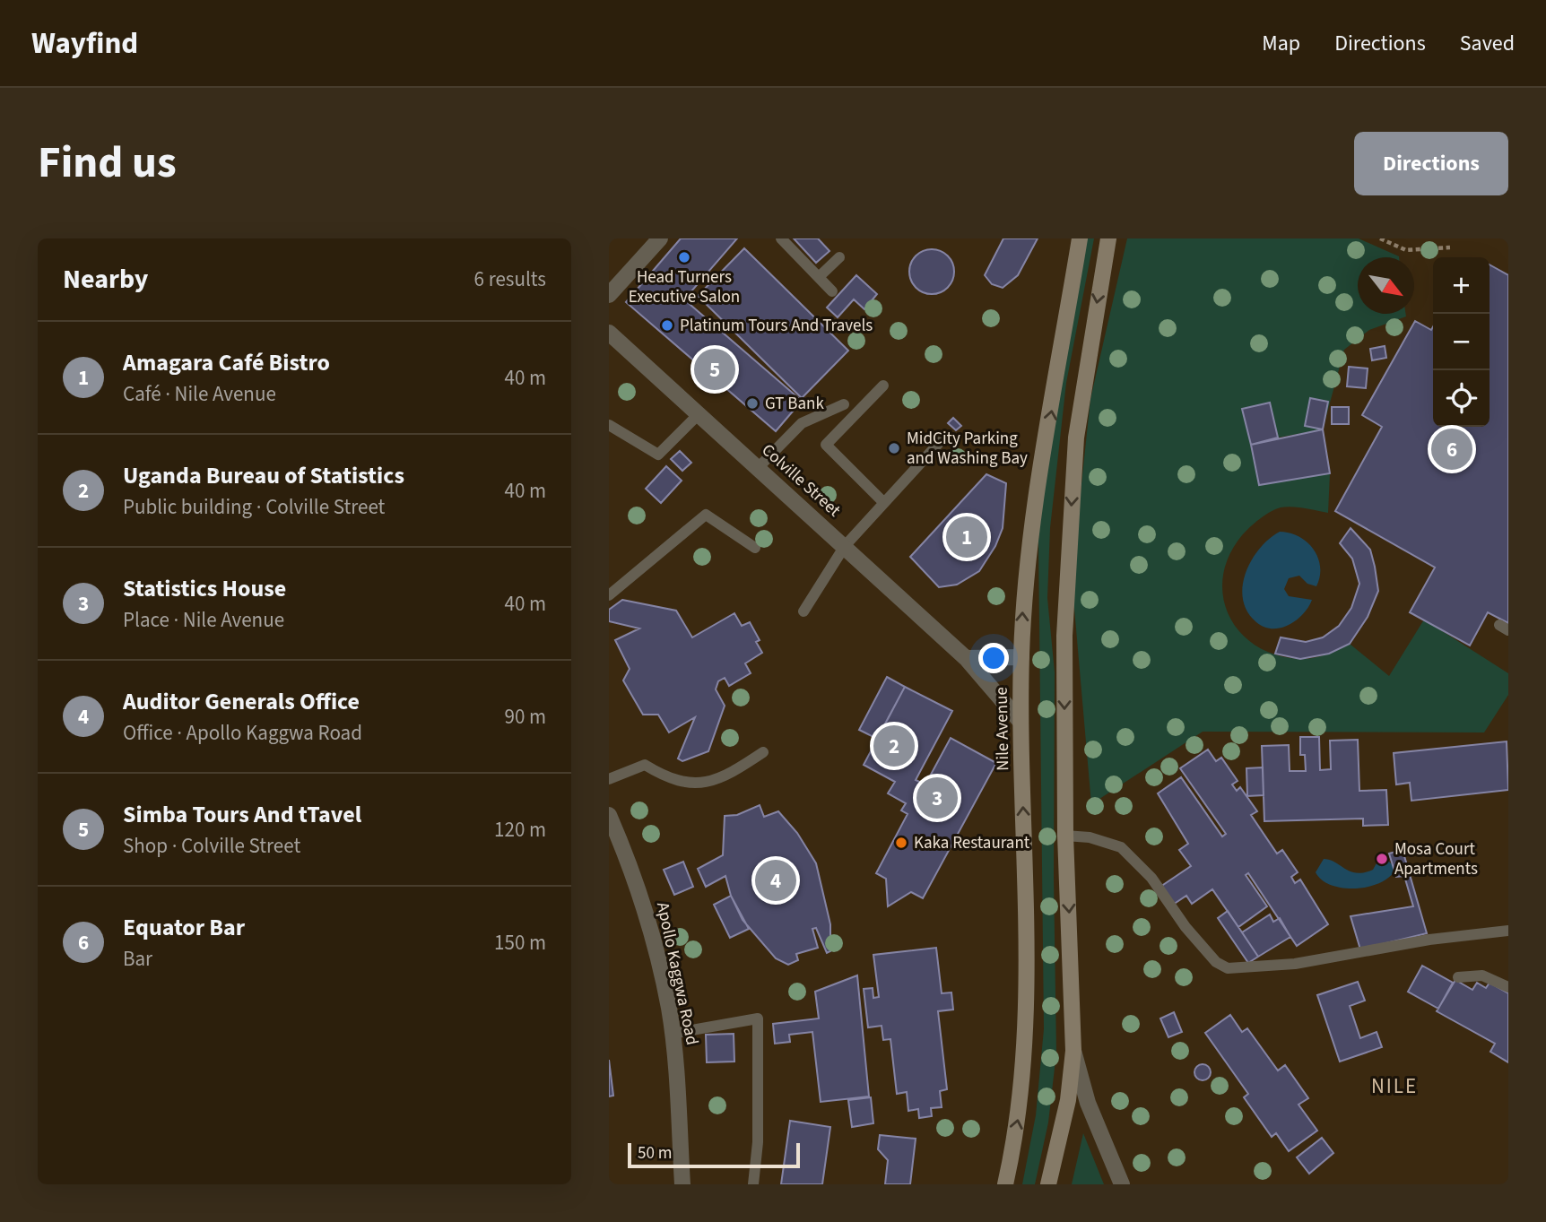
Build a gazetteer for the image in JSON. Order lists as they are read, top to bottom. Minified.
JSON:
{"streets":{"main road":["Nile Avenue"],"street":["Colville Street","Apollo Kaggwa Road"]},"crossings":[["Colville Street","Nile Avenue"]],"districts":["NILE"],"places":["Head Turners Executive Salon","Platinum Tours And Travels","GT Bank","MidCity Parking and Washing Bay","Kaka Restaurant","Mosa Court Apartments"],"scale_bar":"50 m","north":"bottom right","page":{"header":"Wayfind","nav":["Map","Directions","Saved"],"title":"Find us","buttons":"Directions","heading":["Nearby","6 results"],"map_buttons":["+","−"],"list":[{"mark":"1","name":"Amagara Café Bistro","note":"Café · Nile Avenue","value":"40 m"},{"mark":"2","name":"Uganda Bureau of Statistics","note":"Public building · Colville Street","value":"40 m"},{"mark":"3","name":"Statistics House","note":"Place · Nile Avenue","value":"40 m"},{"mark":"4","name":"Auditor Generals Office","note":"Office · Apollo Kaggwa Road","value":"90 m"},{"mark":"5","name":"Simba Tours And tTavel","note":"Shop · Colville Street","value":"120 m"},{"mark":"6","name":"Equator Bar","note":"Bar","value":"150 m"}],"pins":["5","6","1","2","3","4"],"scale":"50 m"}}
